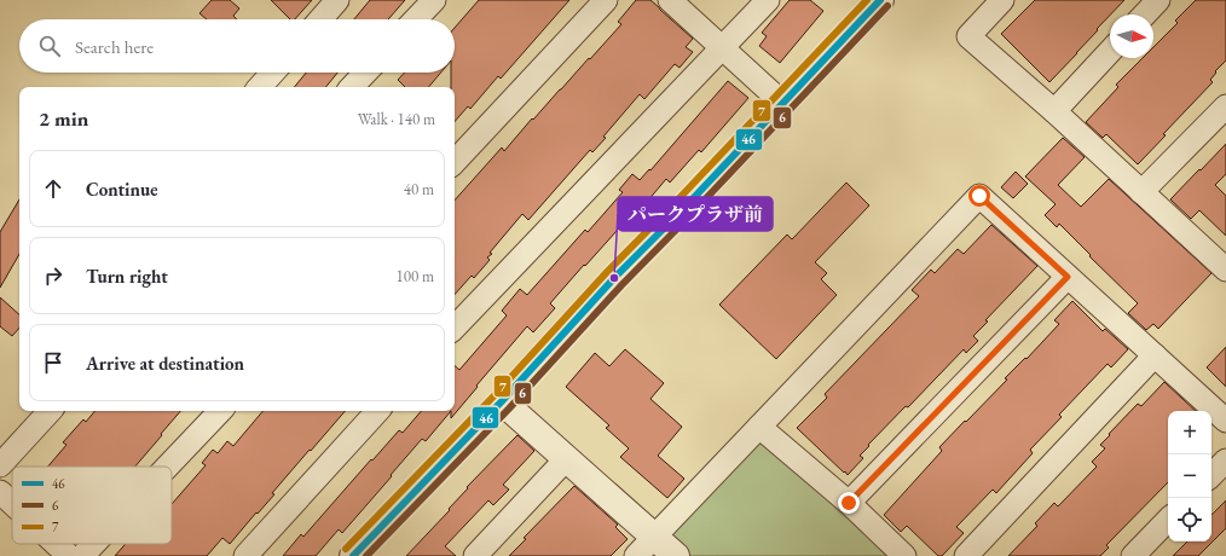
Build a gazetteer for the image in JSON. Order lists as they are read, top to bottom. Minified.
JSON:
{"places":["パークプラザ前"],"lines":["transit line 46","transit line 7","transit line 6"],"legend":["46","6","7"],"north":"right","page":{"search":"Search here","heading":["2 min","Walk · 140 m"],"list":[["Continue","40 m"],["Turn right","100 m"],"Arrive at destination"],"map_buttons":["+","−"]}}
